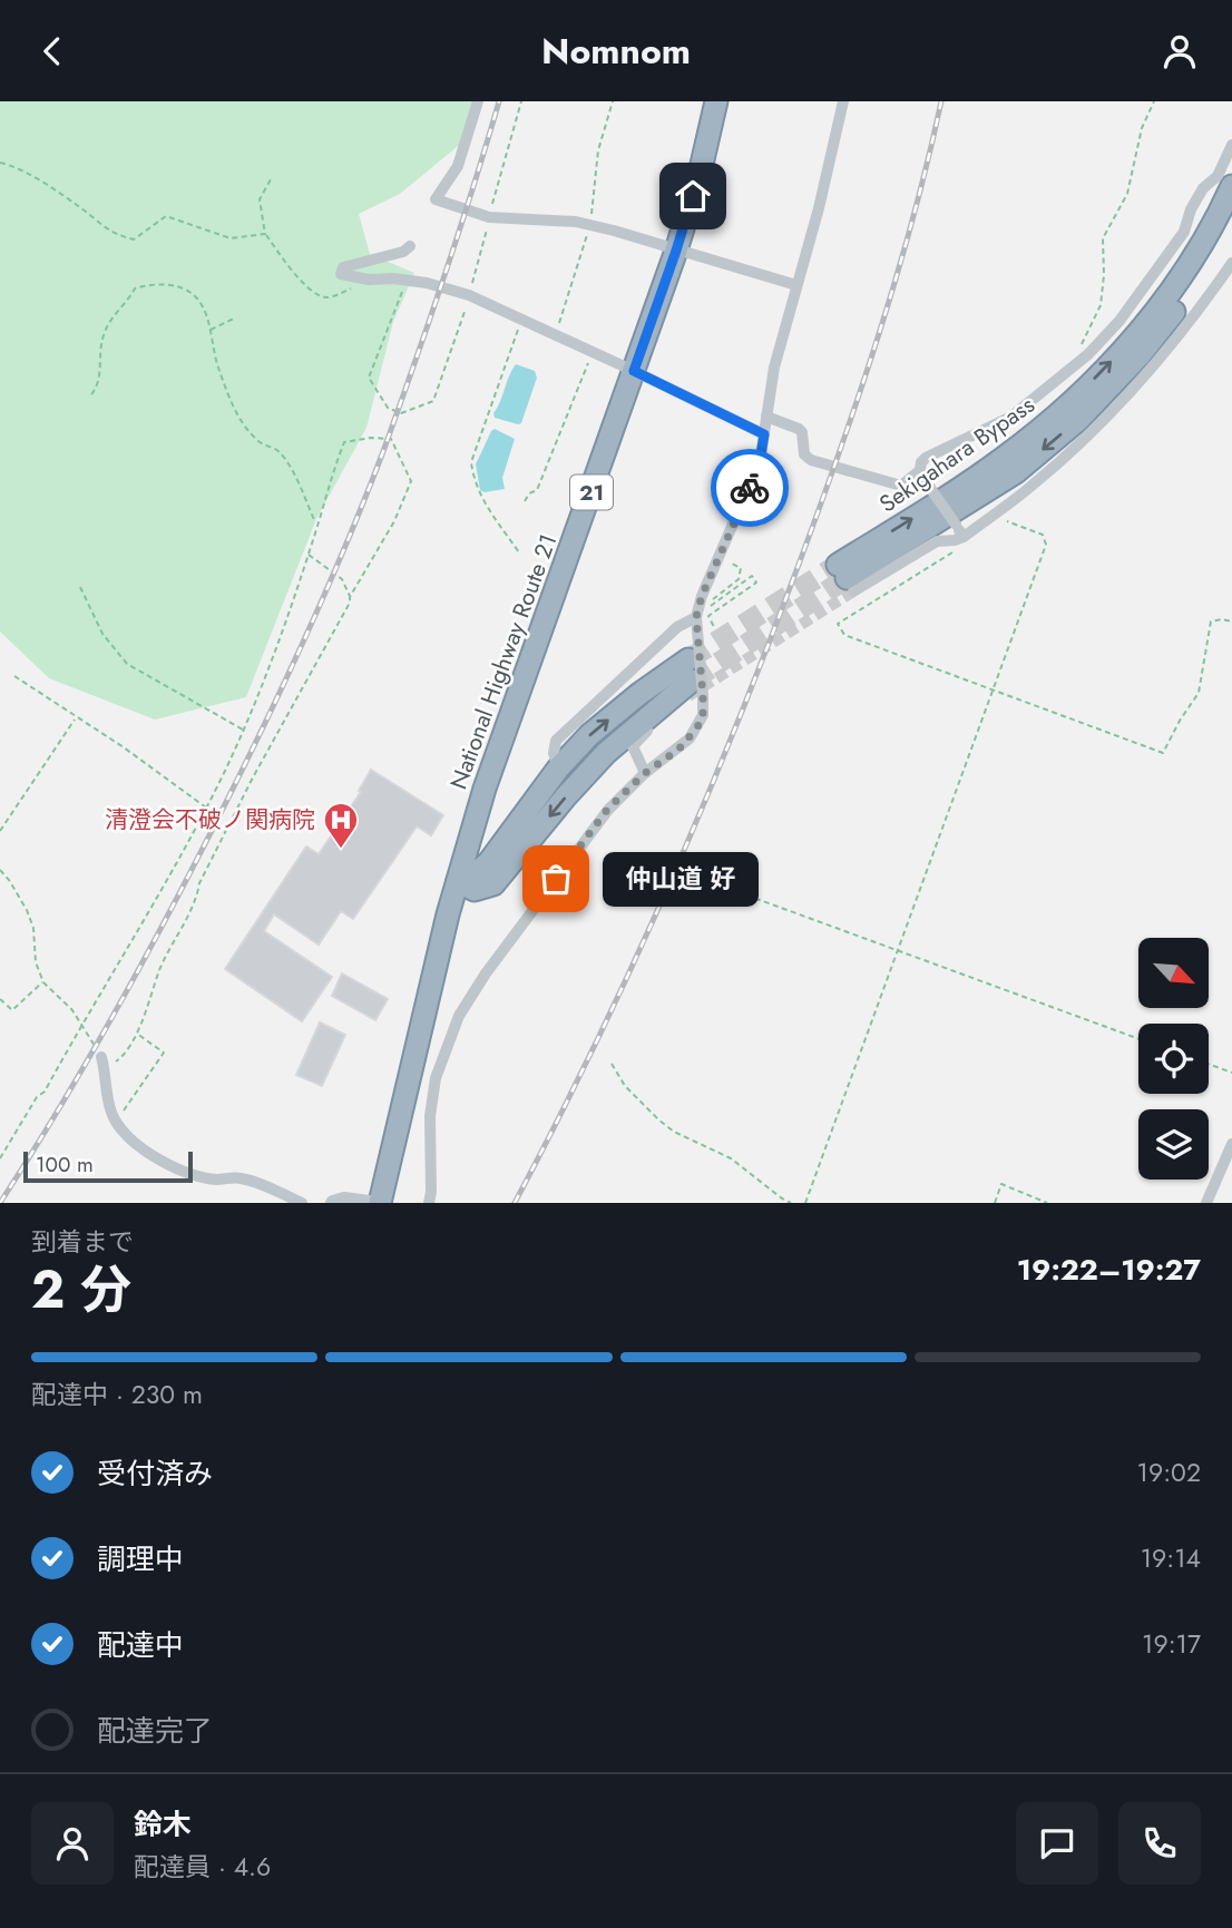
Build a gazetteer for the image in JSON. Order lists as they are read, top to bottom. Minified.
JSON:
{"streets":{"highway":["Sekigahara Bypass","21","National Highway Route 21"]},"places":{"hospital":["清澄会不破ノ関病院"],"other":["仲山道 好"]},"scale_bar":"100 m","north":"bottom right","page":{"header":"Nomnom","bubble":"仲山道 好","scale":"100 m","heading":["2 分","到着まで","19:22–19:27"],"panel":["鈴木","配達員 · 4.6"],"bar":"配達中 · 230 m","list":[["受付済み","19:02"],["調理中","19:14"],["配達中","19:17"],"配達完了"]}}
